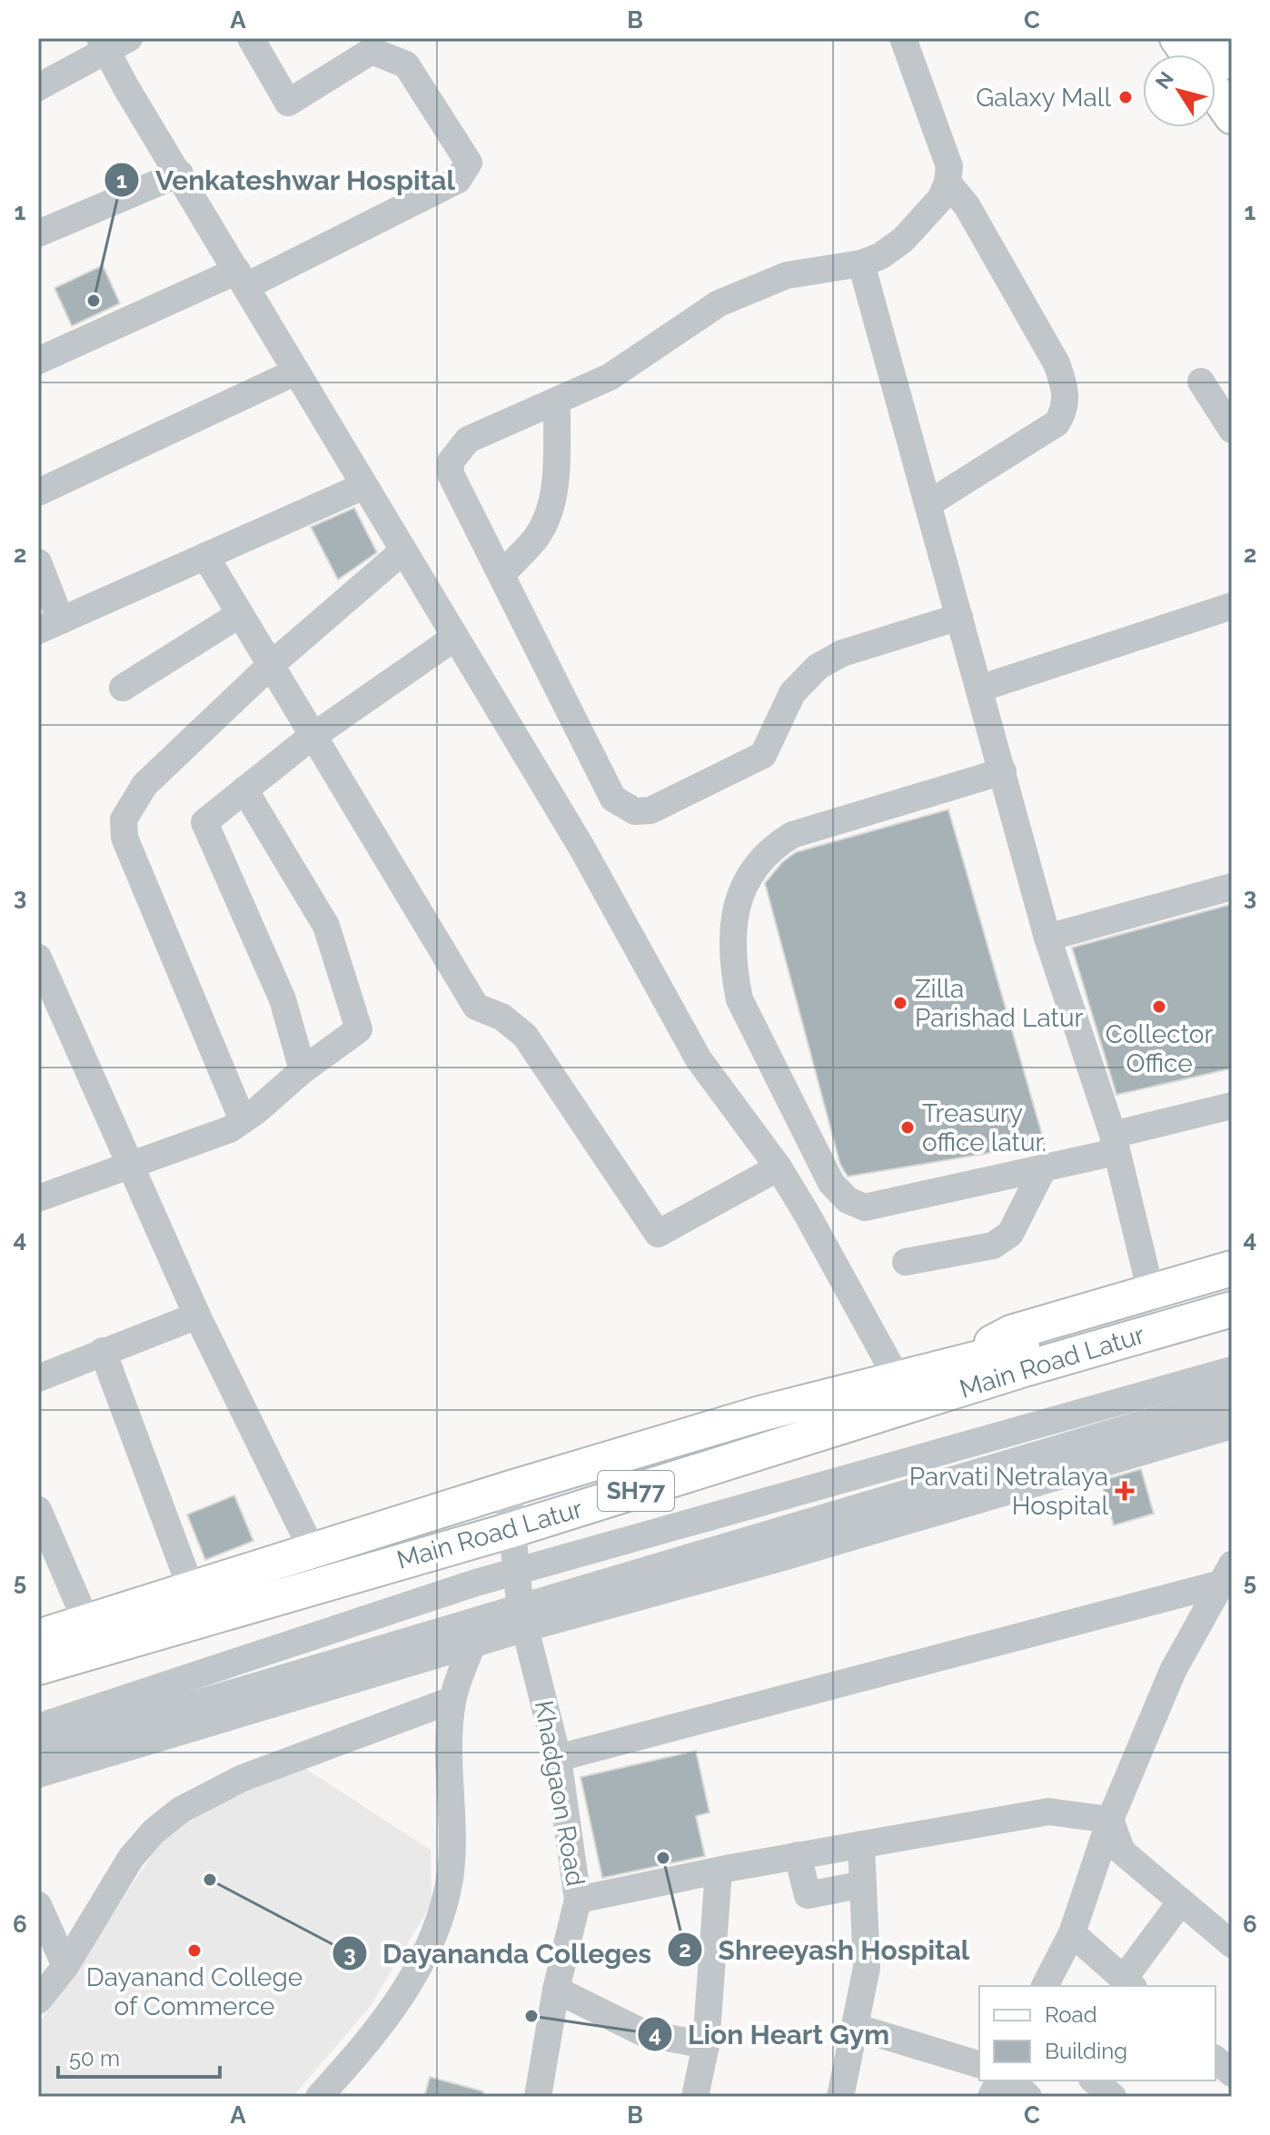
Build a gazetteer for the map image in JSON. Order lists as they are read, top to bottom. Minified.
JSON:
{"streets":{"main road":["Main Road Latur","SH77"],"street":["Khadgaon Road"]},"crossings":[["Main Road Latur","SH77"],["Main Road Latur","Khadgaon Road"]],"places":{"other":["Galaxy Mall","Venkateshwar Hospital","Zilla Parishad Latur","Collector Office","Treasury office latur.","Shreeyash Hospital","Dayananda Colleges","Dayanand College of Commerce","Lion Heart Gym"],"health":["Parvati Netralaya Hospital"]},"legend":["Road","Building"],"scale_bar":"50 m","north":"top left","grid":{"columns":["A","B","C"],"rows":["1","2","3","4","5","6"]}}
